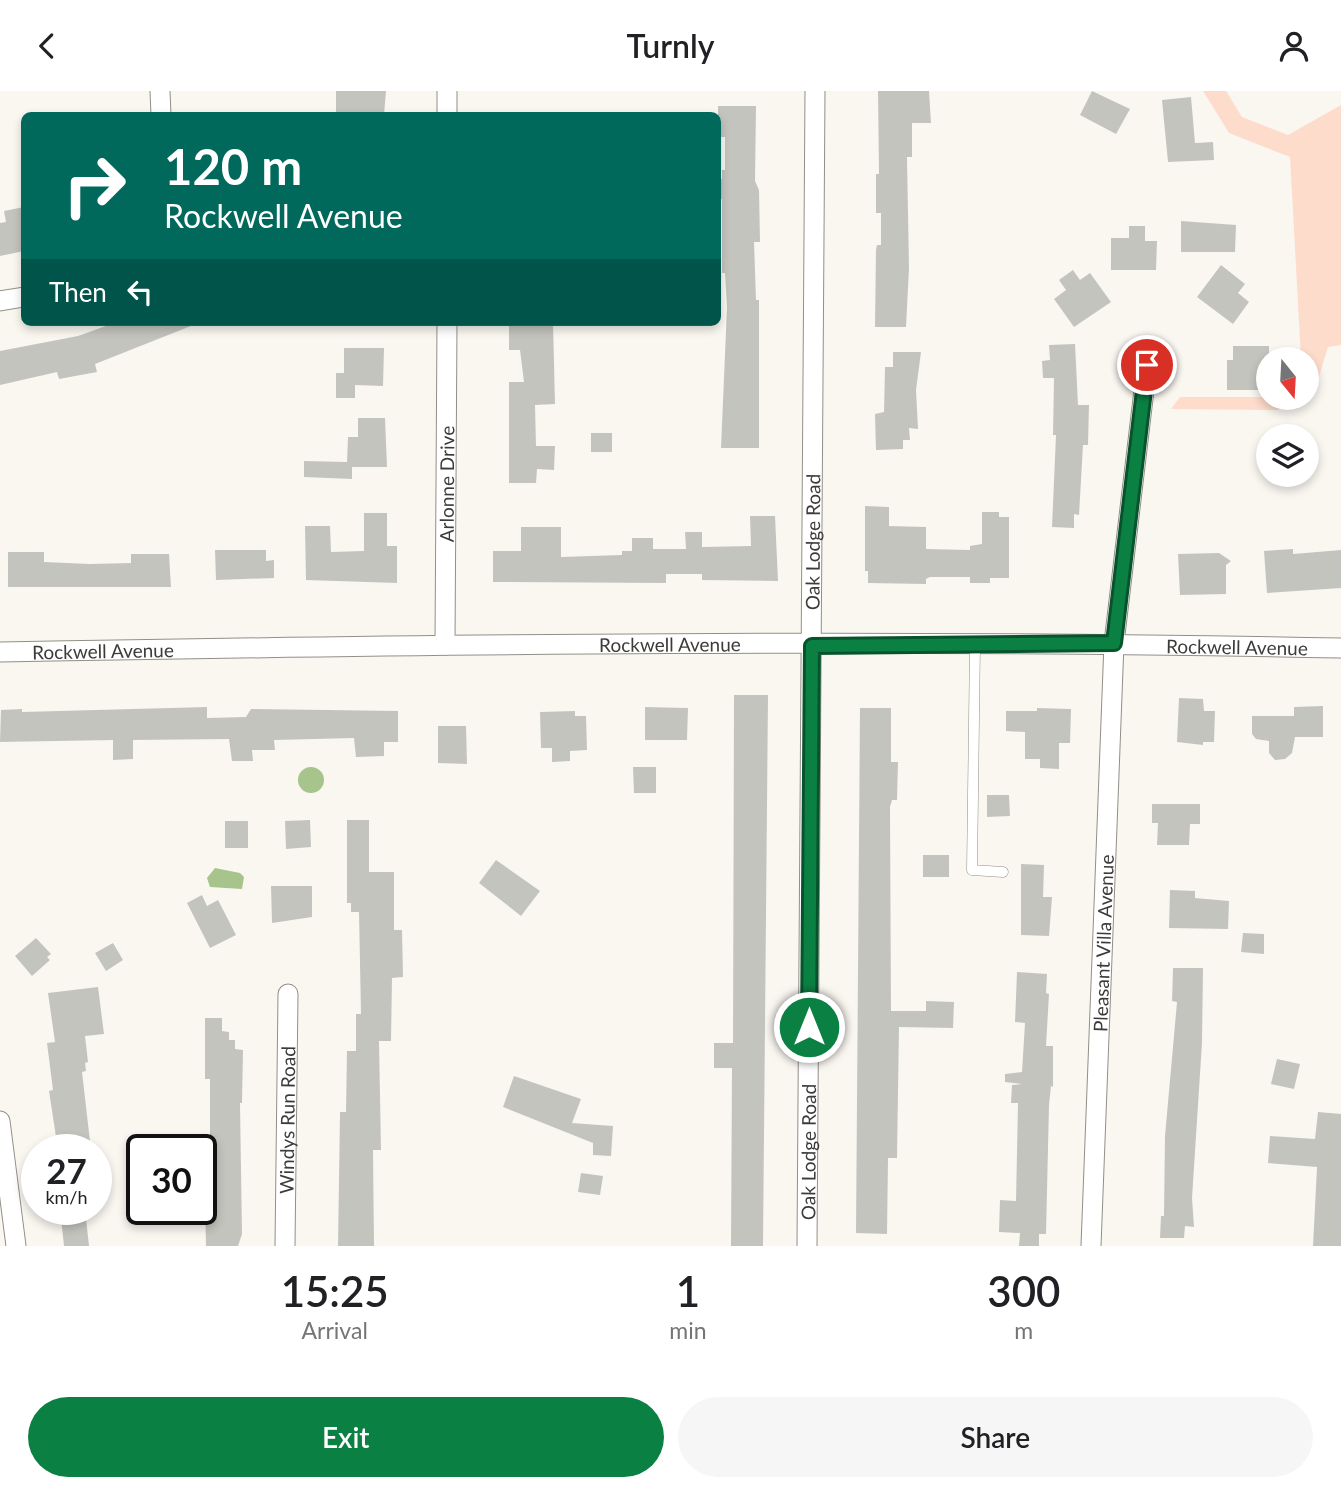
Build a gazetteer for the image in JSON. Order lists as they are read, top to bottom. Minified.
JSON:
{"streets":{"street":["Arlonne Drive","Oak Lodge Road","Rockwell Avenue","Pleasant Villa Avenue","Windys Run Road"]},"crossings":[["Arlonne Drive","Rockwell Avenue"],["Oak Lodge Road","Rockwell Avenue"],["Rockwell Avenue","Pleasant Villa Avenue"]],"north":"bottom","page":{"header":"Turnly","turn":["120 m","Rockwell Avenue"],"then":"Then","speed":"27 km/h","limit":"30","eta":["15:25","Arrival","1","min","300","m"],"buttons":["Exit","Share"]}}
